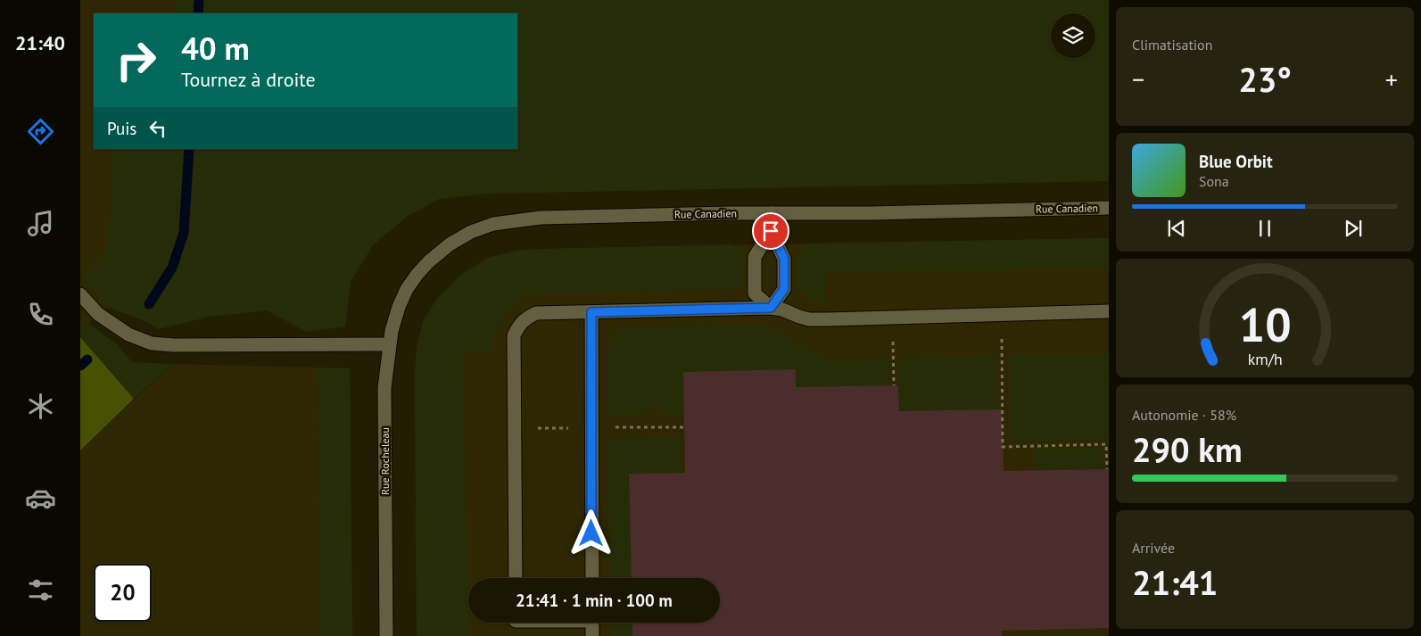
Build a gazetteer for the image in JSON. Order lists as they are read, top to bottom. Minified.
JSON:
{"streets":{"street":["Rue Canadien","Rue Rocheleau"]},"crossings":[["Rue Canadien","Rue Rocheleau"]],"page":{"tabs":"21:40","tile":["Climatisation",["Autonomie · 58%","290 km"],["Arrivée","21:41"]],"turn":["40 m","Tournez à droite"],"heat":["−","23°","+"],"then":"Puis","song":["Blue Orbit","Sona"],"limit":"20","trip":"21:41 · 1 min · 100 m","gauge":["10","km/h"]}}
